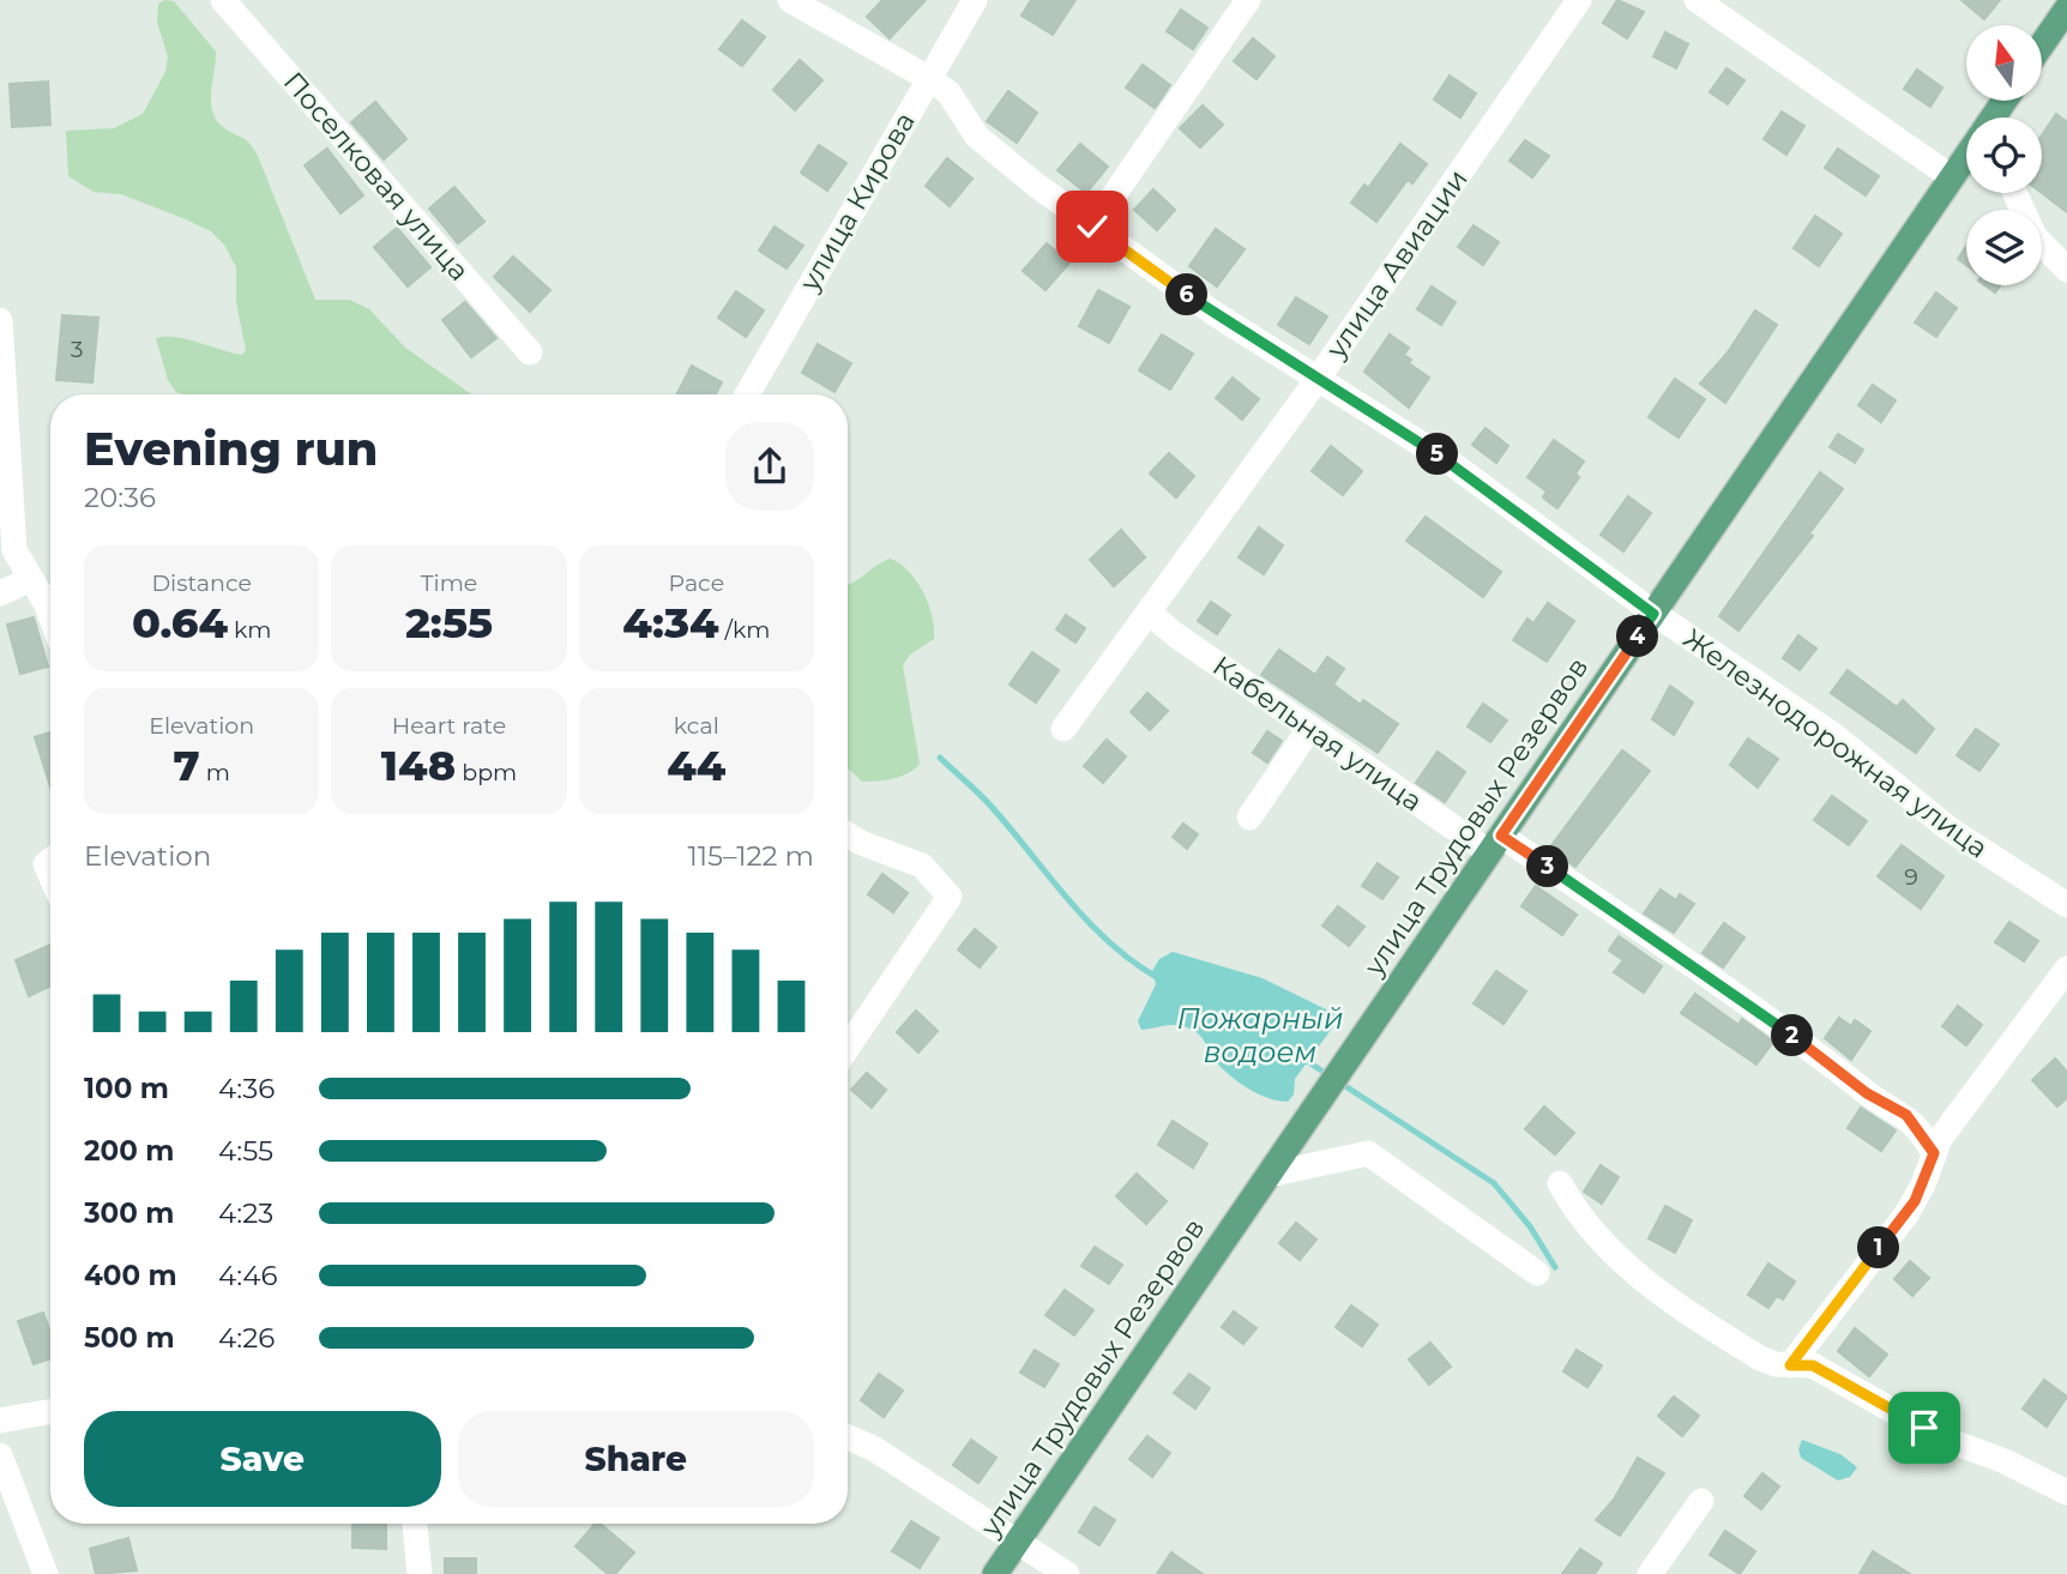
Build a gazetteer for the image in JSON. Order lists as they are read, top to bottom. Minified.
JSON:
{"streets":{"main road":["улица Трудовых Резервов"],"street":["Поселковая улица","улица Кирова","улица Авиации","Кабельная улица","Железнодорожная улица"]},"crossings":[["улица Кирова","Железнодорожная улица"],["улица Авиации","Кабельная улица"],["улица Авиации","Железнодорожная улица"],["Кабельная улица","улица Трудовых Резервов"],["Железнодорожная улица","улица Трудовых Резервов"]],"water":["Пожарный водоем"],"house_numbers":["3","9"],"north":"top","page":{"pins":["6","5","4","3","2","1"],"heading":["Evening run","20:36"],"stats":[["Distance","0.64 km"],["Time","2:55"],["Pace","4:34 /km"],["Elevation","7 m"],["Heart rate","148 bpm"],["kcal","44"]],"chart":["Elevation","115–122 m"],"list":[{"name":"100 m","note":"4:36"},{"name":"200 m","note":"4:55"},{"name":"300 m","note":"4:23"},{"name":"400 m","note":"4:46"},{"name":"500 m","note":"4:26"}],"buttons":["Save","Share"]}}
